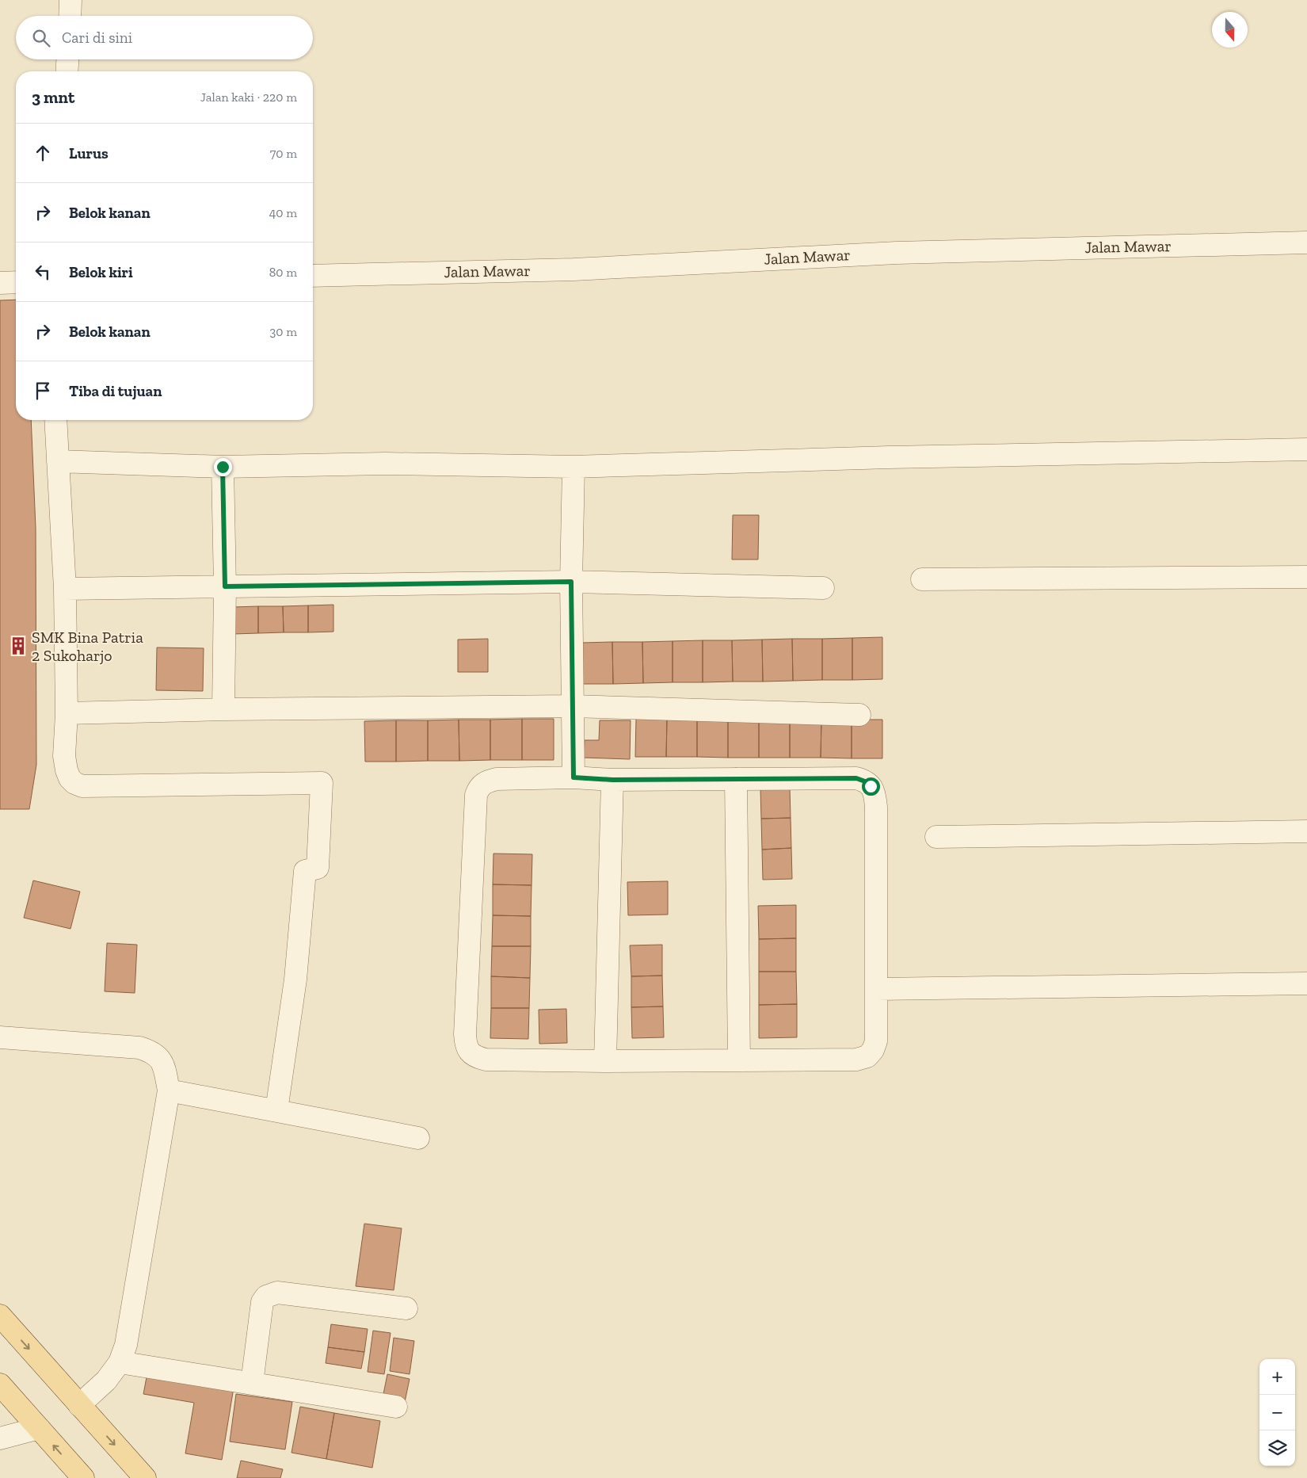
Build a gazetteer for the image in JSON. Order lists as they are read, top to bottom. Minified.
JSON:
{"streets":{"street":["Jalan Mawar"]},"places":{"building":["SMK Bina Patria 2 Sukoharjo"]},"north":"bottom","page":{"search":"Cari di sini","heading":["3 mnt","Jalan kaki · 220 m"],"list":[["Lurus","70 m"],["Belok kanan","40 m"],["Belok kiri","80 m"],["Belok kanan","30 m"],"Tiba di tujuan"],"map_buttons":["+","−"]}}
